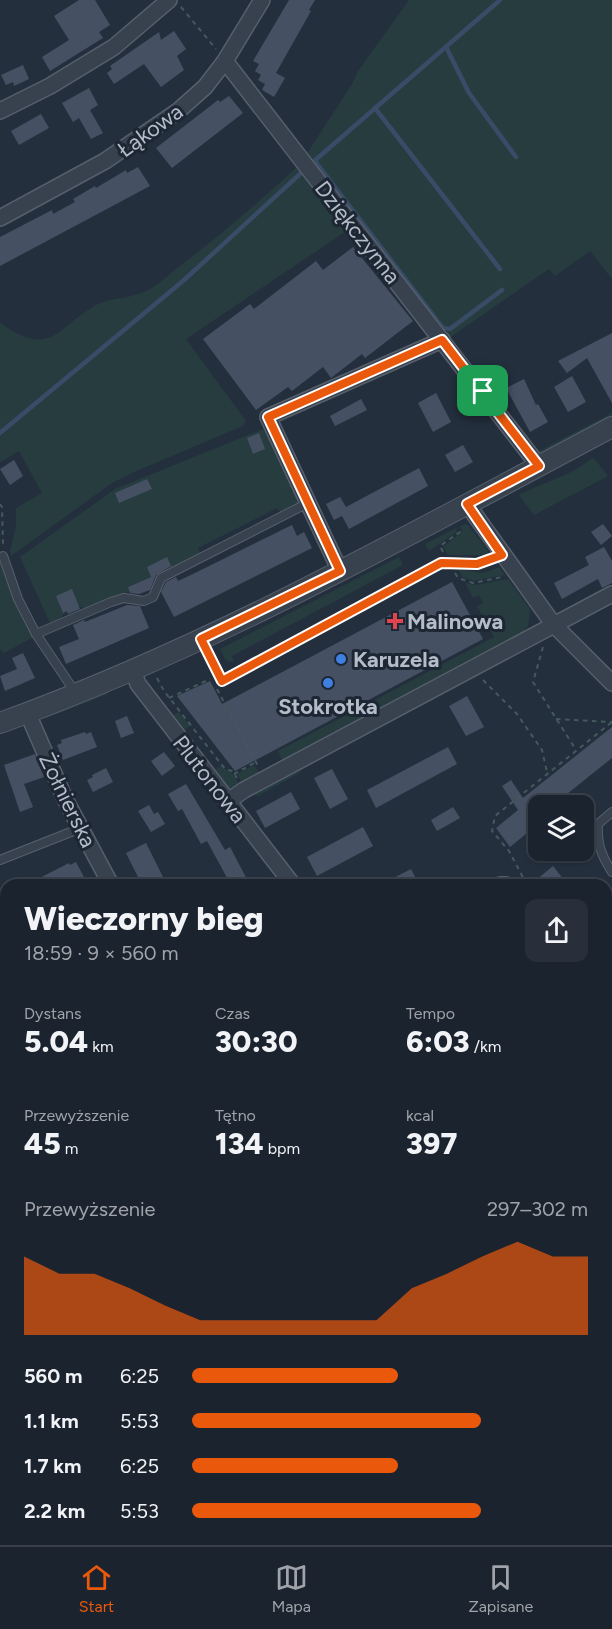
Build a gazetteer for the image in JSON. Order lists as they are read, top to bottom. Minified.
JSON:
{"streets":{"street":["Łąkowa","Dziękczynna","Plutonowa","Żołnierska"]},"crossings":[["Łąkowa","Dziękczynna"]],"places":{"health":["Malinowa"],"other":["Karuzela","Stokrotka"]},"page":{"heading":["Wieczorny bieg","18:59 · 9 × 560 m"],"stats":[["Dystans","5.04 km"],["Czas","30:30"],["Tempo","6:03 /km"],["Przewyższenie","45 m"],["Tętno","134 bpm"],["kcal","397"]],"chart":["Przewyższenie","297–302 m"],"list":[{"name":"560 m","note":"6:25"},{"name":"1.1 km","note":"5:53"},{"name":"1.7 km","note":"6:25"},{"name":"2.2 km","note":"5:53"}],"tabs":["Start","Mapa","Zapisane"]}}
